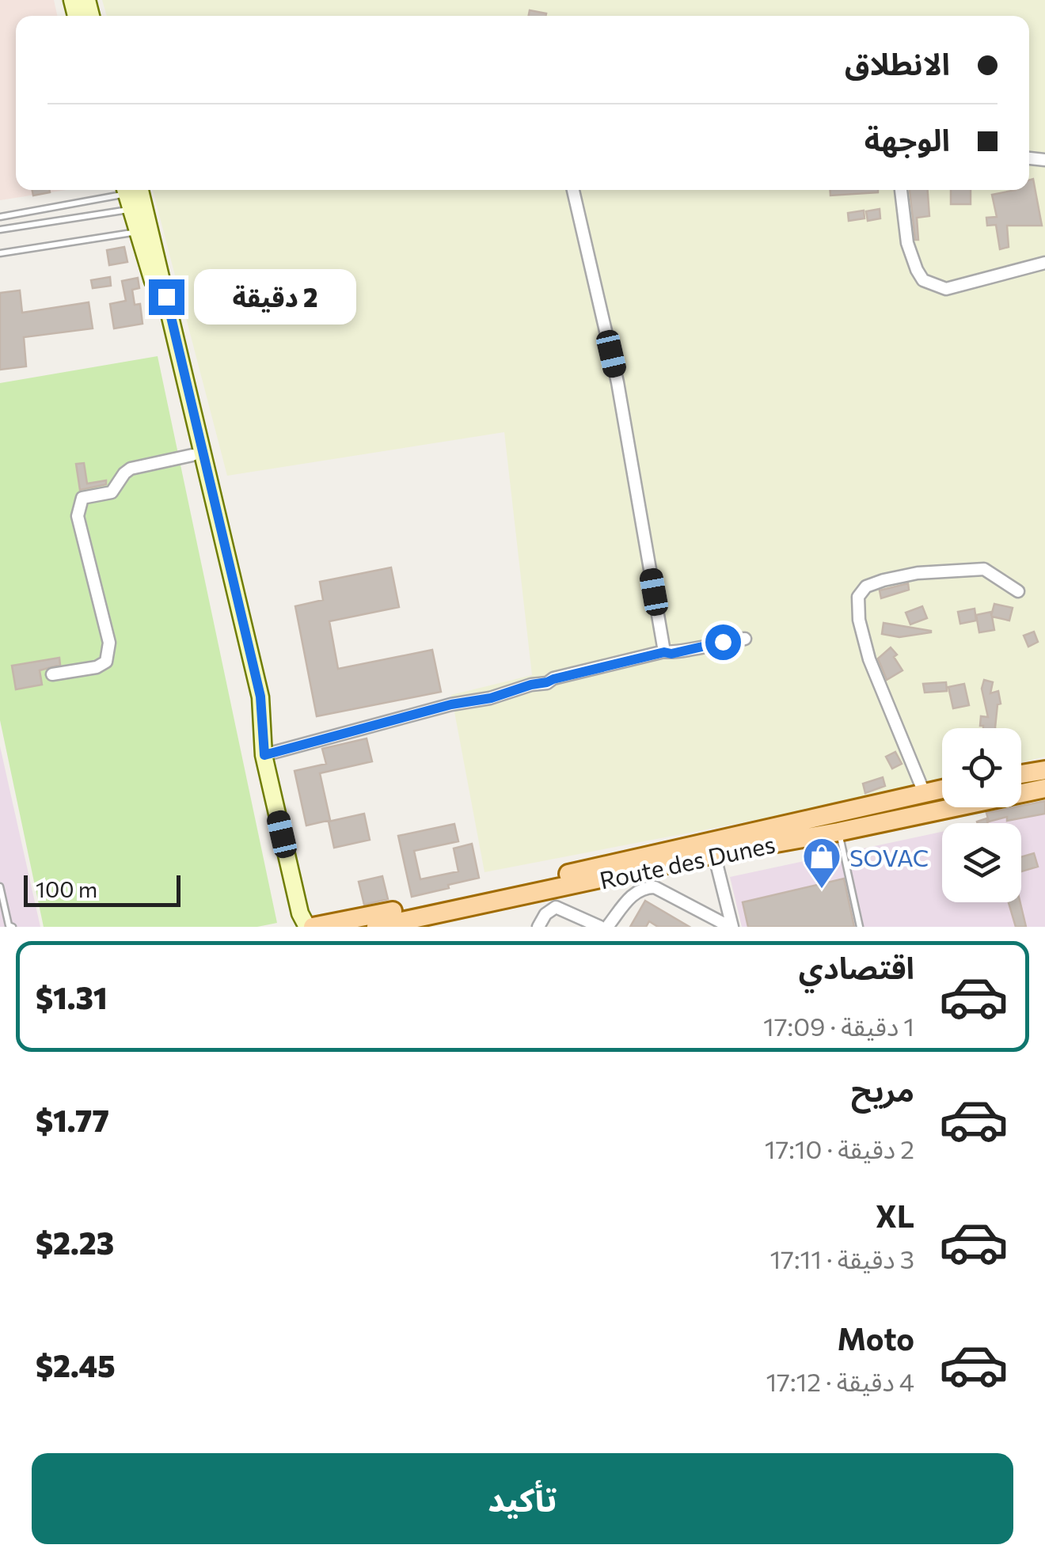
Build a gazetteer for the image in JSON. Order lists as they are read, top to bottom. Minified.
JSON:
{"streets":{"main road":["Route des Dunes"]},"places":{"shop":["SOVAC"]},"scale_bar":"100 m","page":{"banner":["الانطلاق","الوجهة"],"bubble":"2 دقيقة","scale":"100 m","list":[{"name":"اقتصادي","note":"1 دقيقة · 17:09","value":"$1.31"},{"name":"مريح","note":"2 دقيقة · 17:10","value":"$1.77"},{"name":"XL","note":"3 دقيقة · 17:11","value":"$2.23"},{"name":"Moto","note":"4 دقيقة · 17:12","value":"$2.45"}],"buttons":"تأكيد"}}
